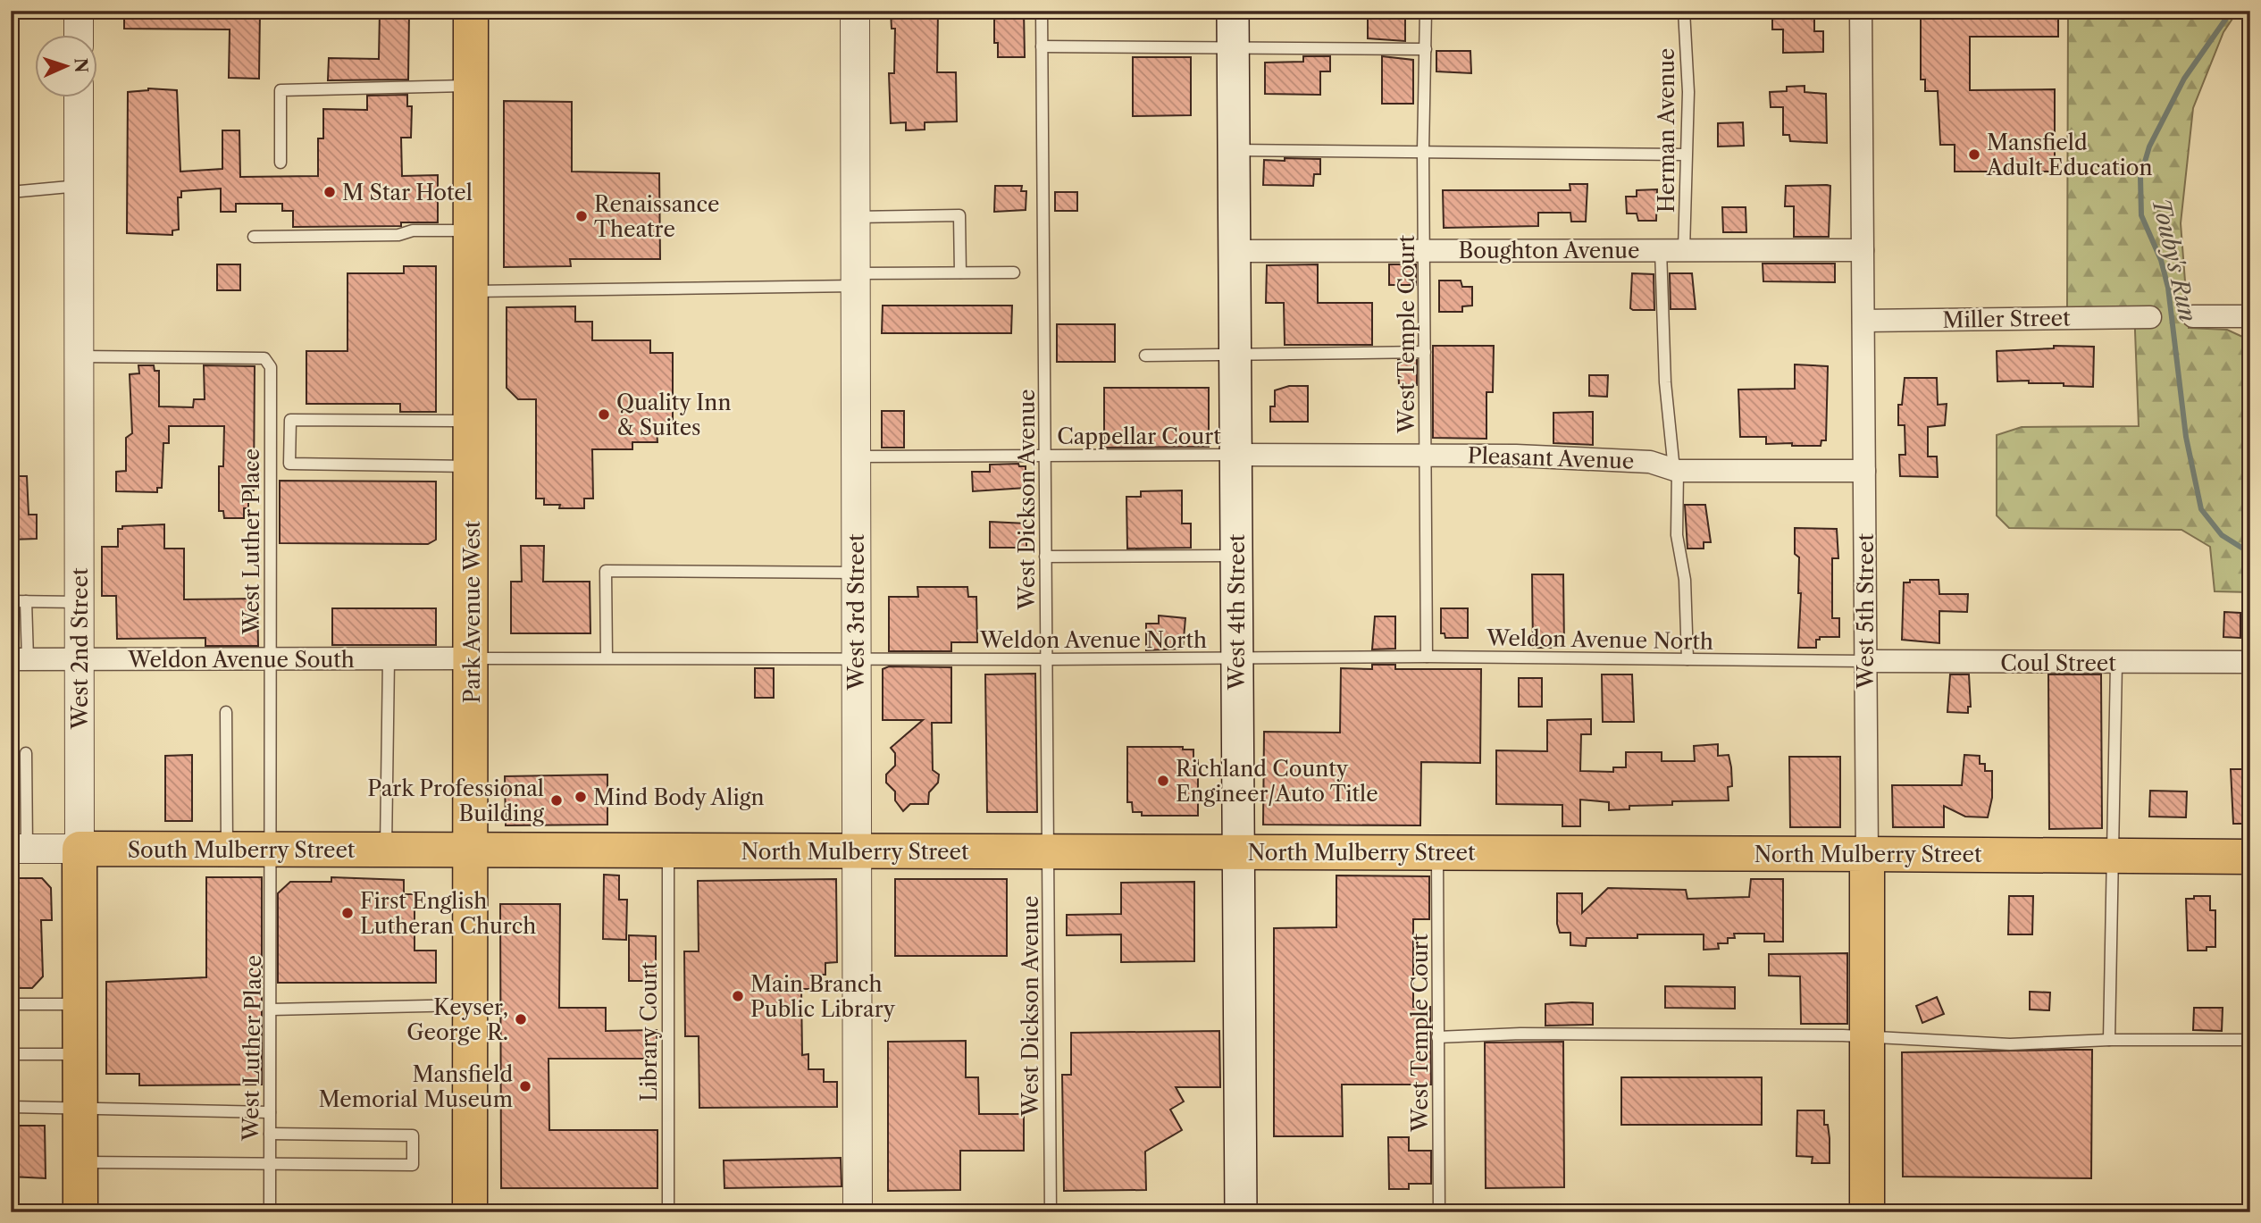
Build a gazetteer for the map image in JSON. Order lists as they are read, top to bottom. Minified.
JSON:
{"streets":{"main road":["West 5th Street","Park Avenue West","West 4th Street","West 2nd Street","South Mulberry Street","North Mulberry Street"],"street":["Boughton Avenue","Miller Street","Pleasant Avenue","West 3rd Street","Weldon Avenue South","Coul Street"],"lane":["Herman Avenue","West Temple Court","Cappellar Court","West Dickson Avenue","West Luther Place","Weldon Avenue North","Library Court"]},"crossings":[["Herman Avenue","Boughton Avenue"],["Boughton Avenue","West Temple Court"],["Boughton Avenue","West 5th Street"],["Boughton Avenue","West 4th Street"],["Miller Street","West 5th Street"],["West Temple Court","Pleasant Avenue"],["West Temple Court","Weldon Avenue North"],["West Temple Court","North Mulberry Street"],["Cappellar Court","Pleasant Avenue"],["Cappellar Court","West Dickson Avenue"],["Cappellar Court","West 3rd Street"],["Cappellar Court","West 4th Street"],["Pleasant Avenue","West 5th Street"],["Pleasant Avenue","West 4th Street"],["West Dickson Avenue","Weldon Avenue North"],["West Dickson Avenue","North Mulberry Street"],["West Luther Place","West 2nd Street"],["West Luther Place","Weldon Avenue South"],["West Luther Place","South Mulberry Street"],["West 5th Street","Weldon Avenue North"],["West 5th Street","Coul Street"],["West 5th Street","North Mulberry Street"],["Park Avenue West","Weldon Avenue North"],["Park Avenue West","Weldon Avenue South"],["Park Avenue West","South Mulberry Street"],["Park Avenue West","North Mulberry Street"],["West 3rd Street","Weldon Avenue North"],["West 3rd Street","North Mulberry Street"],["West 4th Street","Weldon Avenue North"],["West 4th Street","North Mulberry Street"],["Weldon Avenue North","Weldon Avenue South"],["Weldon Avenue North","Coul Street"],["West 2nd Street","Weldon Avenue South"],["West 2nd Street","South Mulberry Street"],["South Mulberry Street","North Mulberry Street"],["North Mulberry Street","Library Court"]],"water":["Touby's Run"],"places":["Mansfield Adult Education","M Star Hotel","Renaissance Theatre","Quality Inn & Suites","Richland County Engineer/Auto Title","Mind Body Align","Park Professional Building","First English Lutheran Church","Main Branch Public Library","Keyser, George R.","Mansfield Memorial Museum"],"north":"right"}
